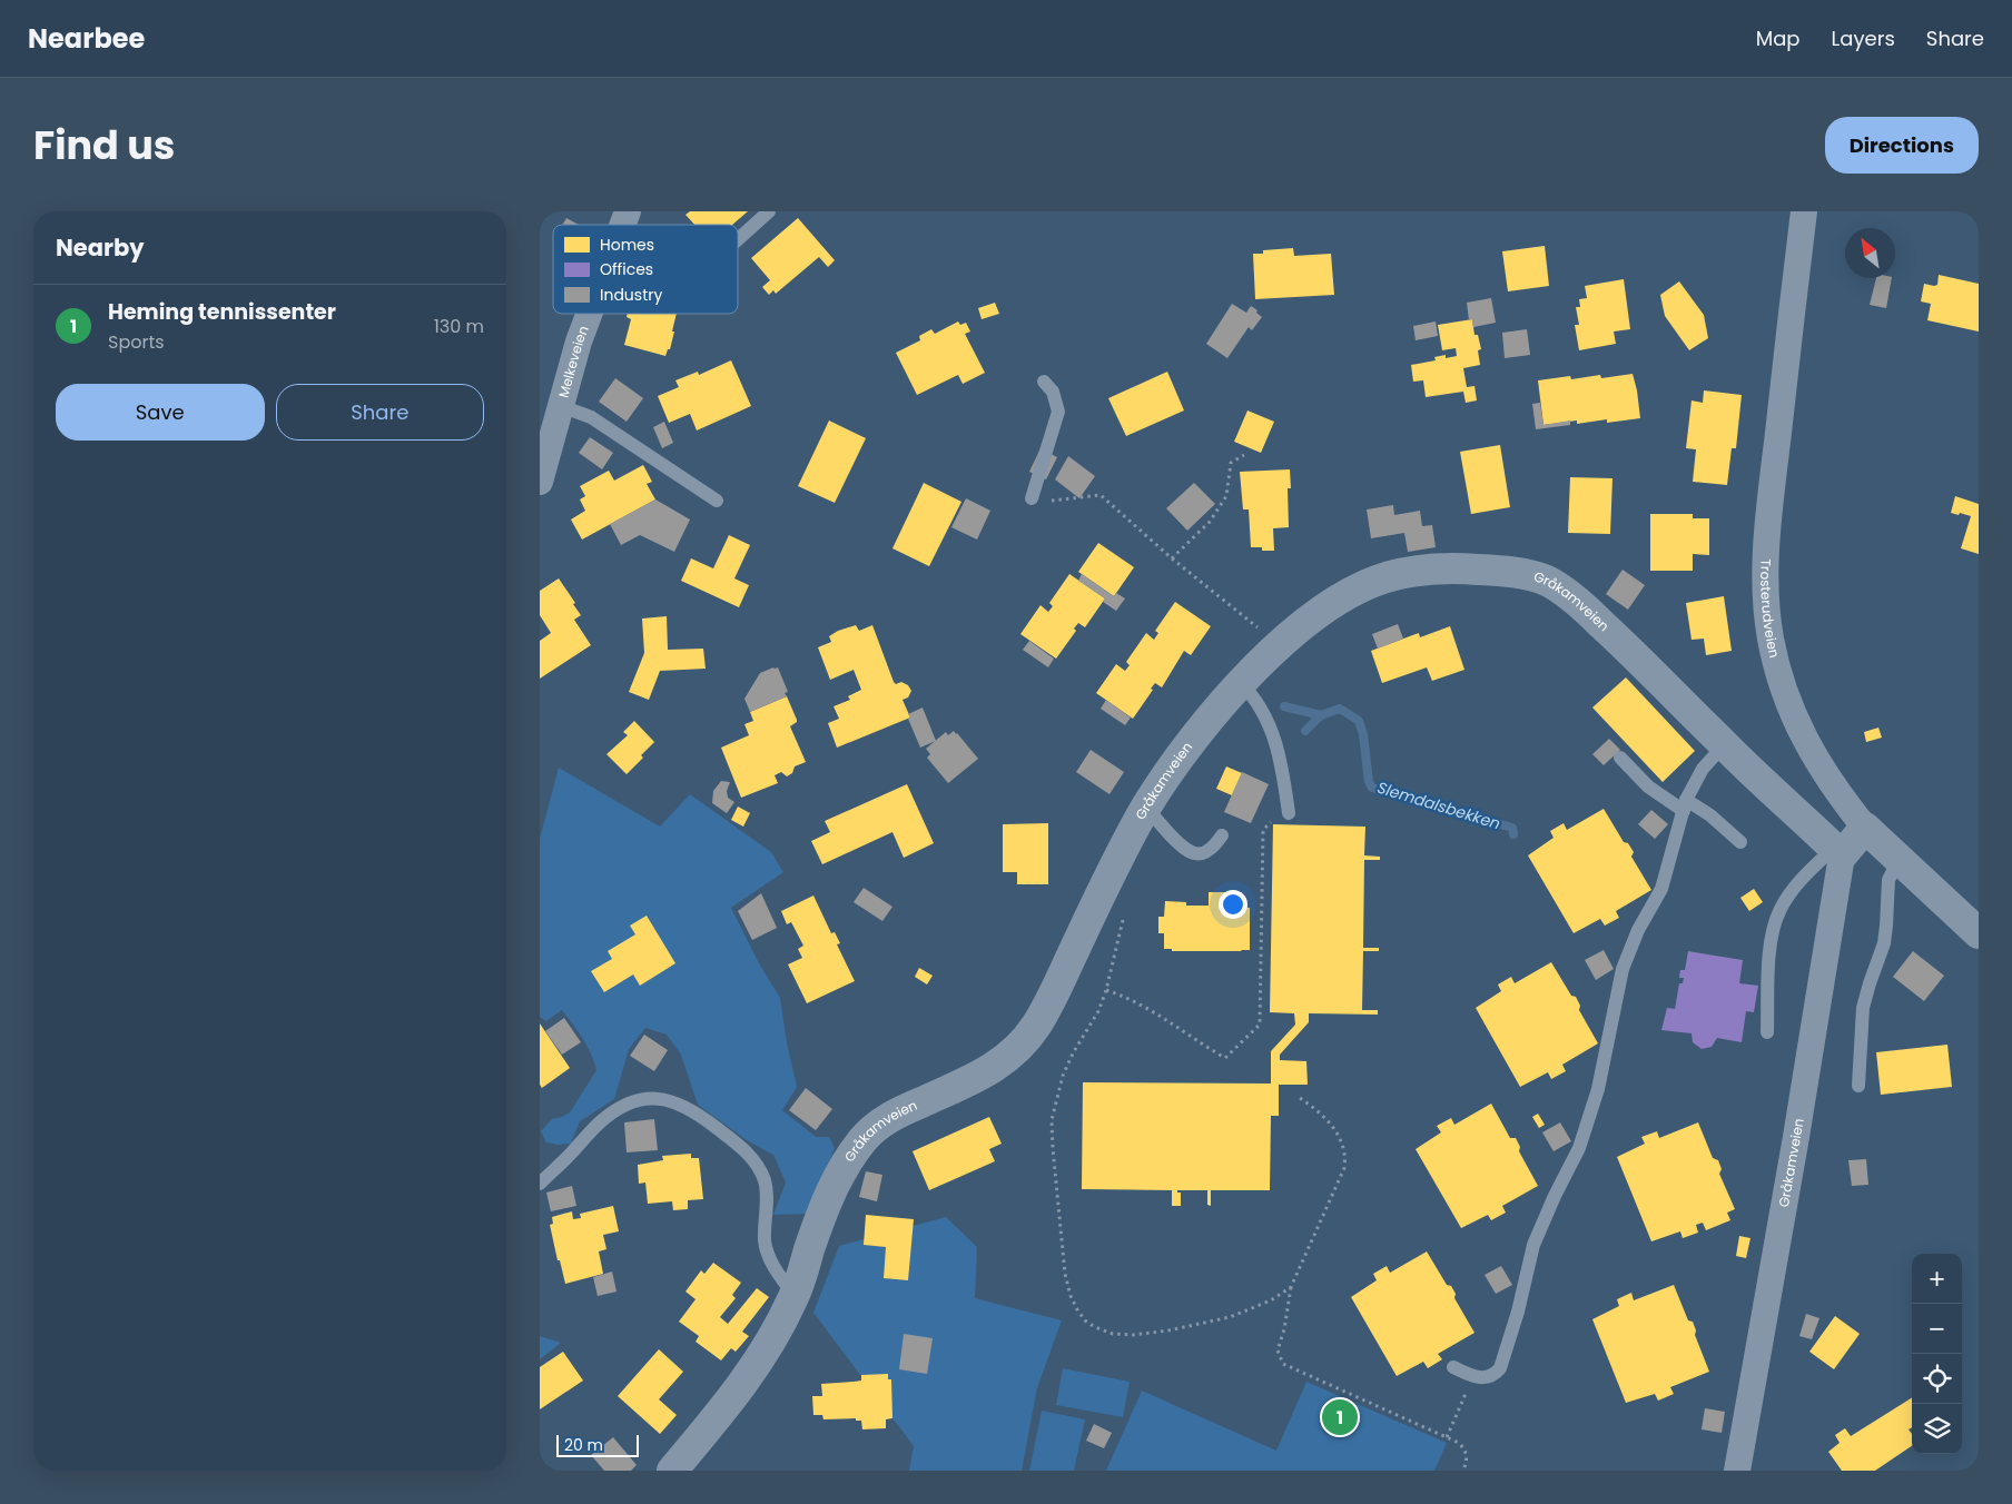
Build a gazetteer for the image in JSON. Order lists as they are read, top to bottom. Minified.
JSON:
{"streets":{"street":["Melkeveien","Gråkamveien","Trosterudveien"]},"water":["Slemdalsbekken"],"legend":["Homes","Offices","Industry"],"scale_bar":"20 m","north":"top left","page":{"header":"Nearbee","nav":["Map","Layers","Share"],"title":"Find us","buttons":["Directions",["Save","Share"]],"heading":"Nearby","list":[{"mark":"1","name":"Heming tennissenter","note":"Sports","value":"130 m"}],"map_buttons":["+","−"],"pins":"1","scale":"20 m"}}
